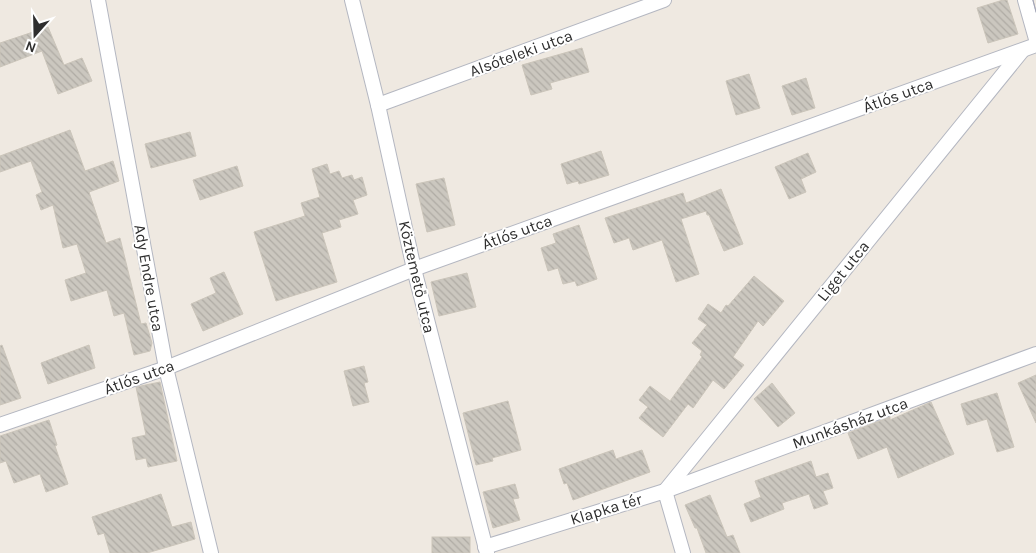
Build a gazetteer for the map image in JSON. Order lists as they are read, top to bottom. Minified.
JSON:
{"streets":{"street":["Alsóteleki utca","Átlós utca","Liget utca","Köztemető utca","Ady Endre utca","Munkásház utca","Klapka tér"]},"crossings":[["Alsóteleki utca","Köztemető utca"],["Átlós utca","Liget utca"],["Átlós utca","Köztemető utca"],["Átlós utca","Ady Endre utca"],["Liget utca","Munkásház utca"],["Liget utca","Klapka tér"],["Köztemető utca","Klapka tér"],["Munkásház utca","Klapka tér"]],"north":"bottom"}
